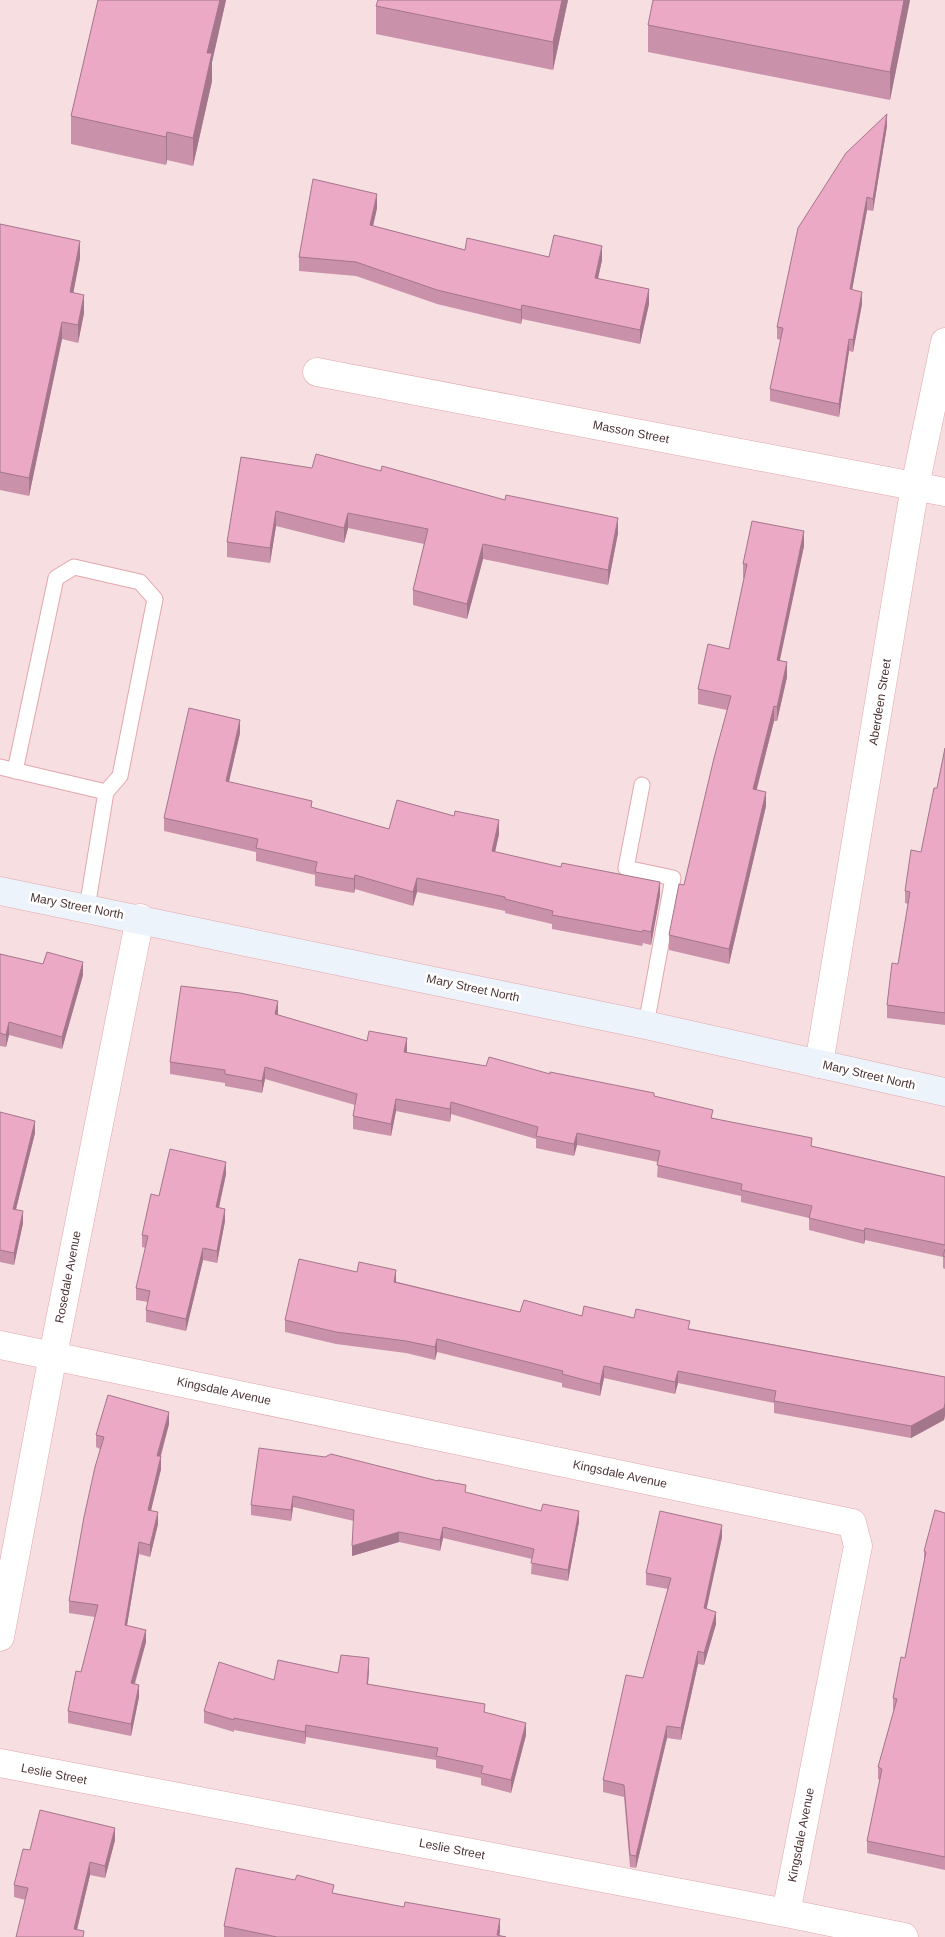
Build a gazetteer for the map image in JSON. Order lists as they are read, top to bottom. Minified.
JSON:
{"streets":{"street":["Masson Street","Aberdeen Street","Mary Street North","Rosedale Avenue","Kingsdale Avenue","Leslie Street"]},"crossings":[["Masson Street","Aberdeen Street"],["Aberdeen Street","Mary Street North"],["Mary Street North","Rosedale Avenue"],["Rosedale Avenue","Kingsdale Avenue"],["Kingsdale Avenue","Leslie Street"]]}
